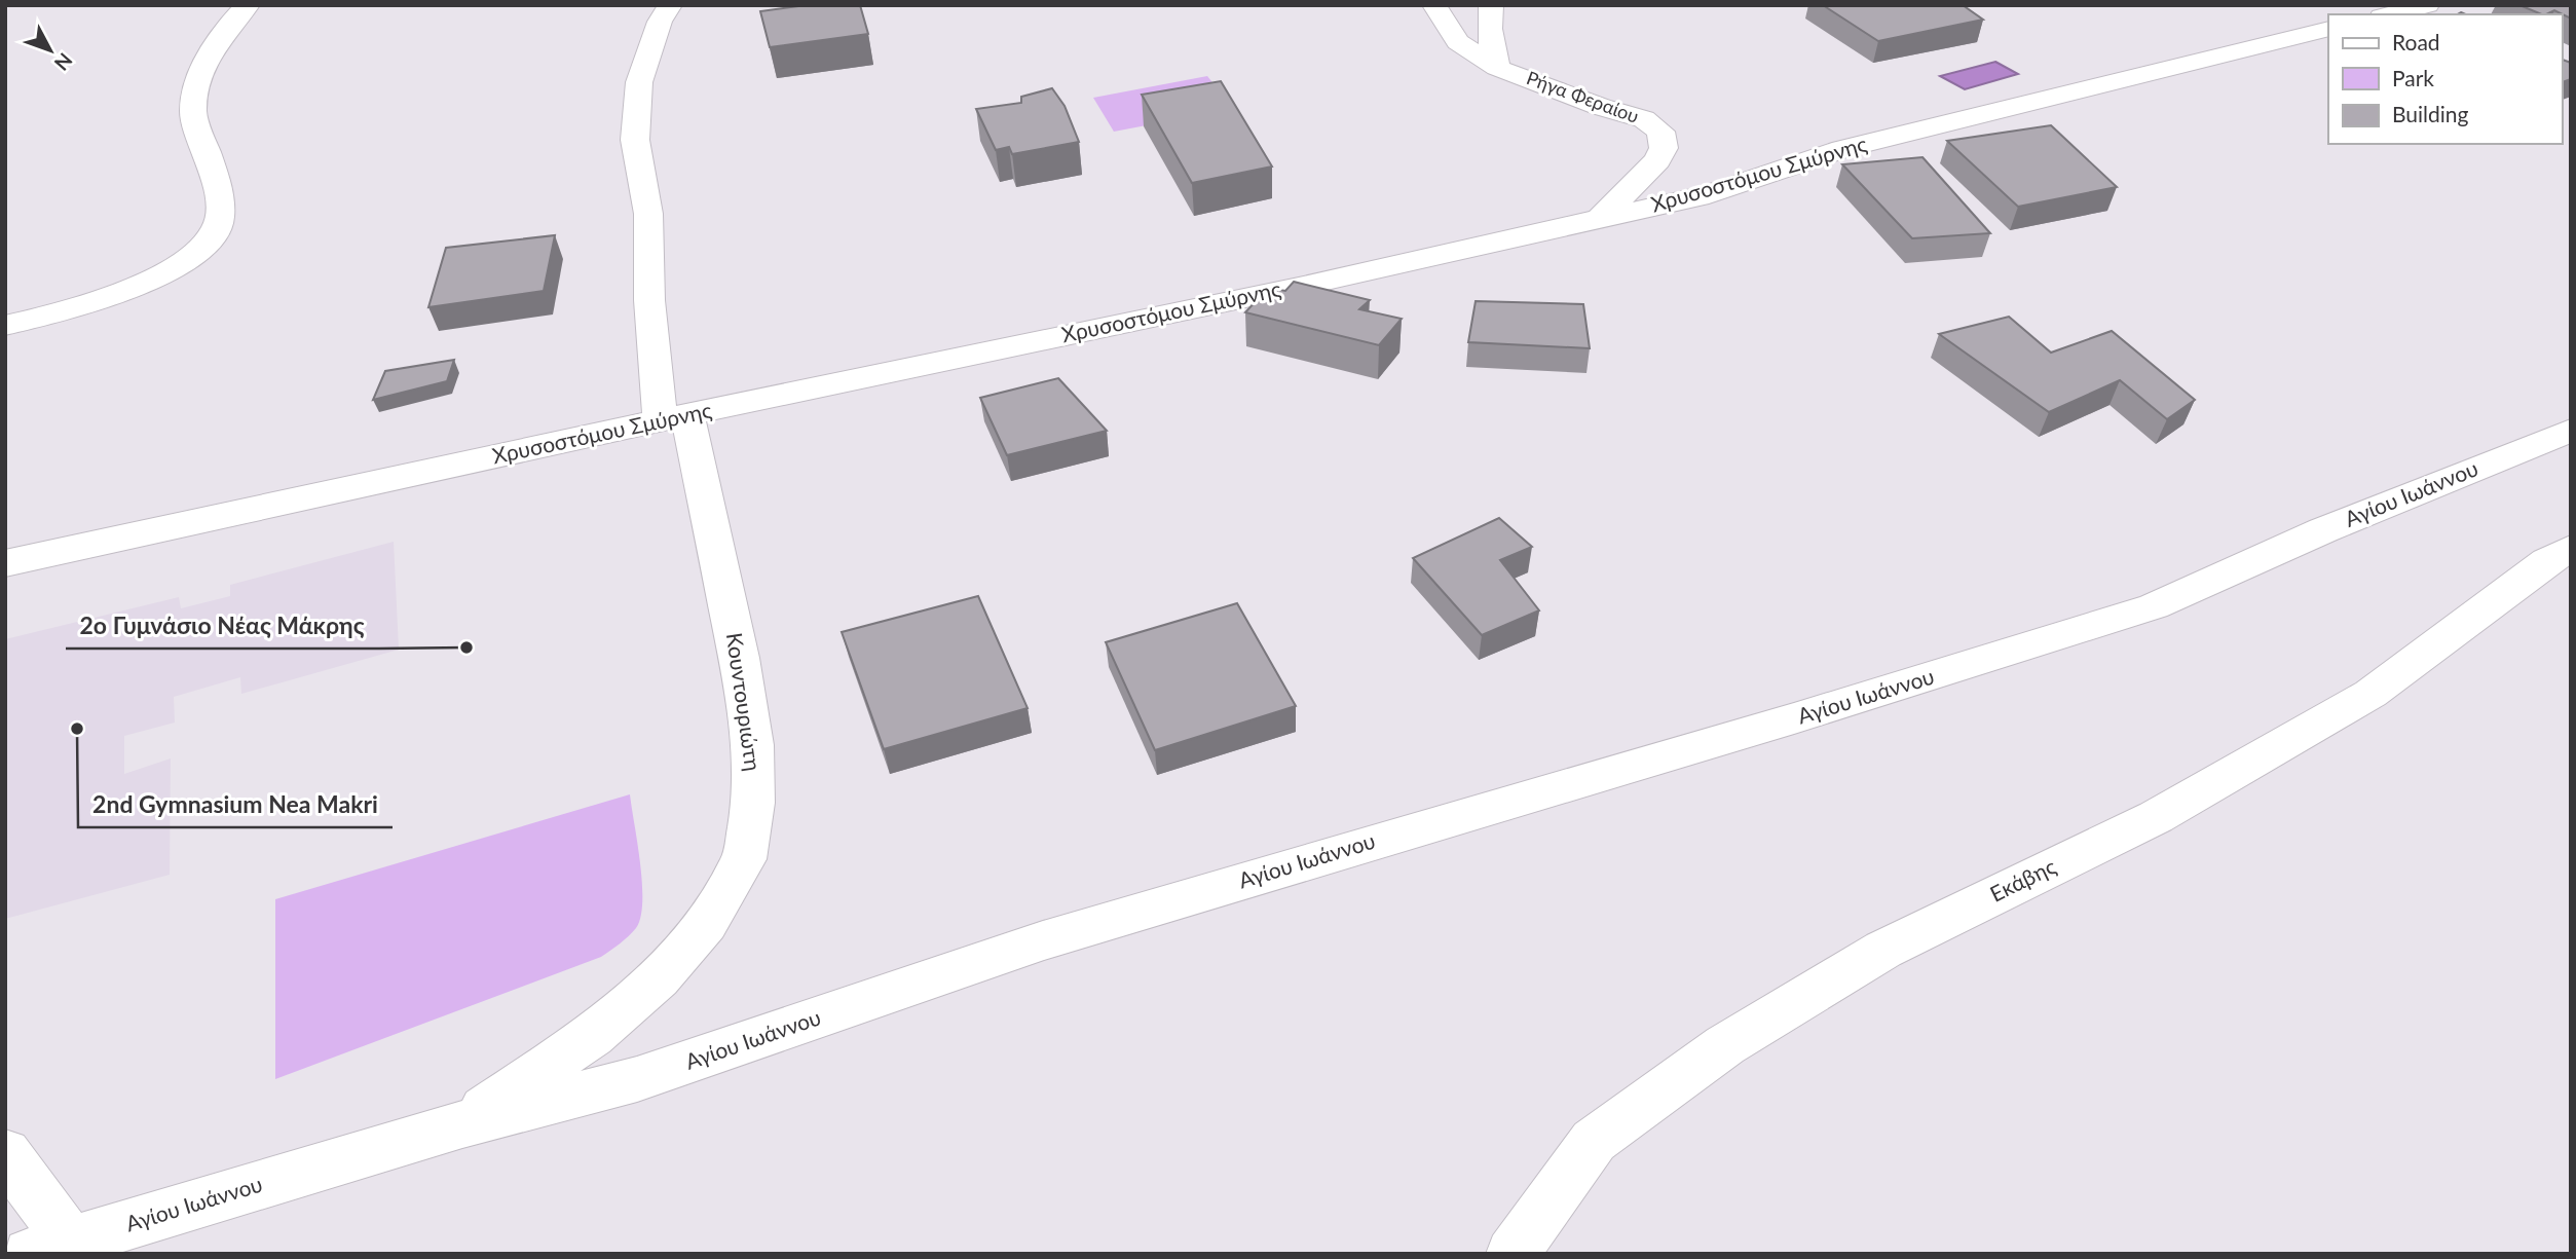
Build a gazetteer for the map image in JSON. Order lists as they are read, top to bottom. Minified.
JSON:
{"streets":{"street":["Ρήγα Φεραίου","Χρυσοστόμου Σμύρνης","Αγίου Ιωάννου","Κουντουριώτη","Εκάβης"]},"crossings":[["Ρήγα Φεραίου","Χρυσοστόμου Σμύρνης"],["Χρυσοστόμου Σμύρνης","Κουντουριώτη"],["Αγίου Ιωάννου","Κουντουριώτη"]],"places":["2ο Γυμνάσιο Νέας Μάκρης","2nd Gymnasium Nea Makri"],"legend":["Road","Park","Building"],"north":"bottom right"}
